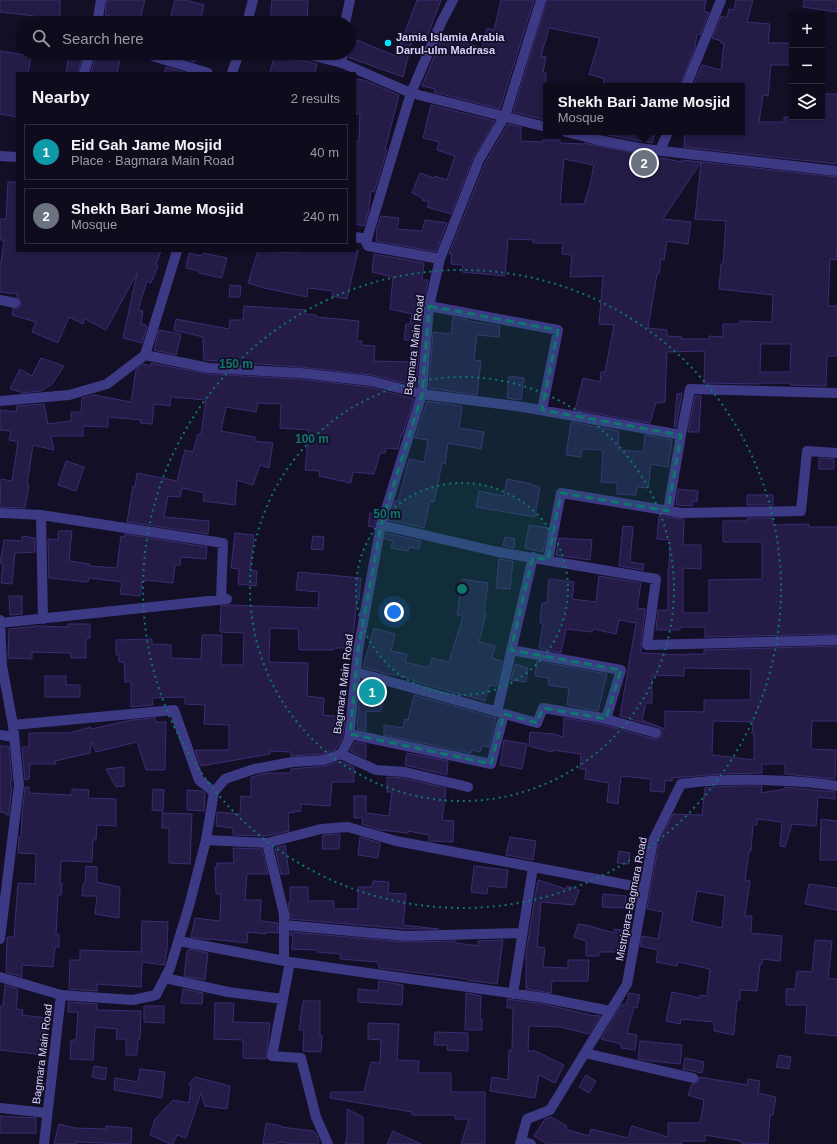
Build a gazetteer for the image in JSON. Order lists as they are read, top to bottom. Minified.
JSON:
{"streets":{"street":["Bagmara Main Road","Mistripara-Bagmara Road"]},"places":["Jamia Islamia Arabia Darul-ulm Madrasa"],"page":{"map_buttons":["+","−"],"search":"Search here","heading":["Nearby","2 results"],"popup":["Shekh Bari Jame Mosjid","Mosque"],"list":[{"mark":"1","name":"Eid Gah Jame Mosjid","note":"Place · Bagmara Main Road","value":"40 m"},{"mark":"2","name":"Shekh Bari Jame Mosjid","note":"Mosque","value":"240 m"}],"pins":["2","1"]},"rings":["150 m","100 m","50 m"]}
